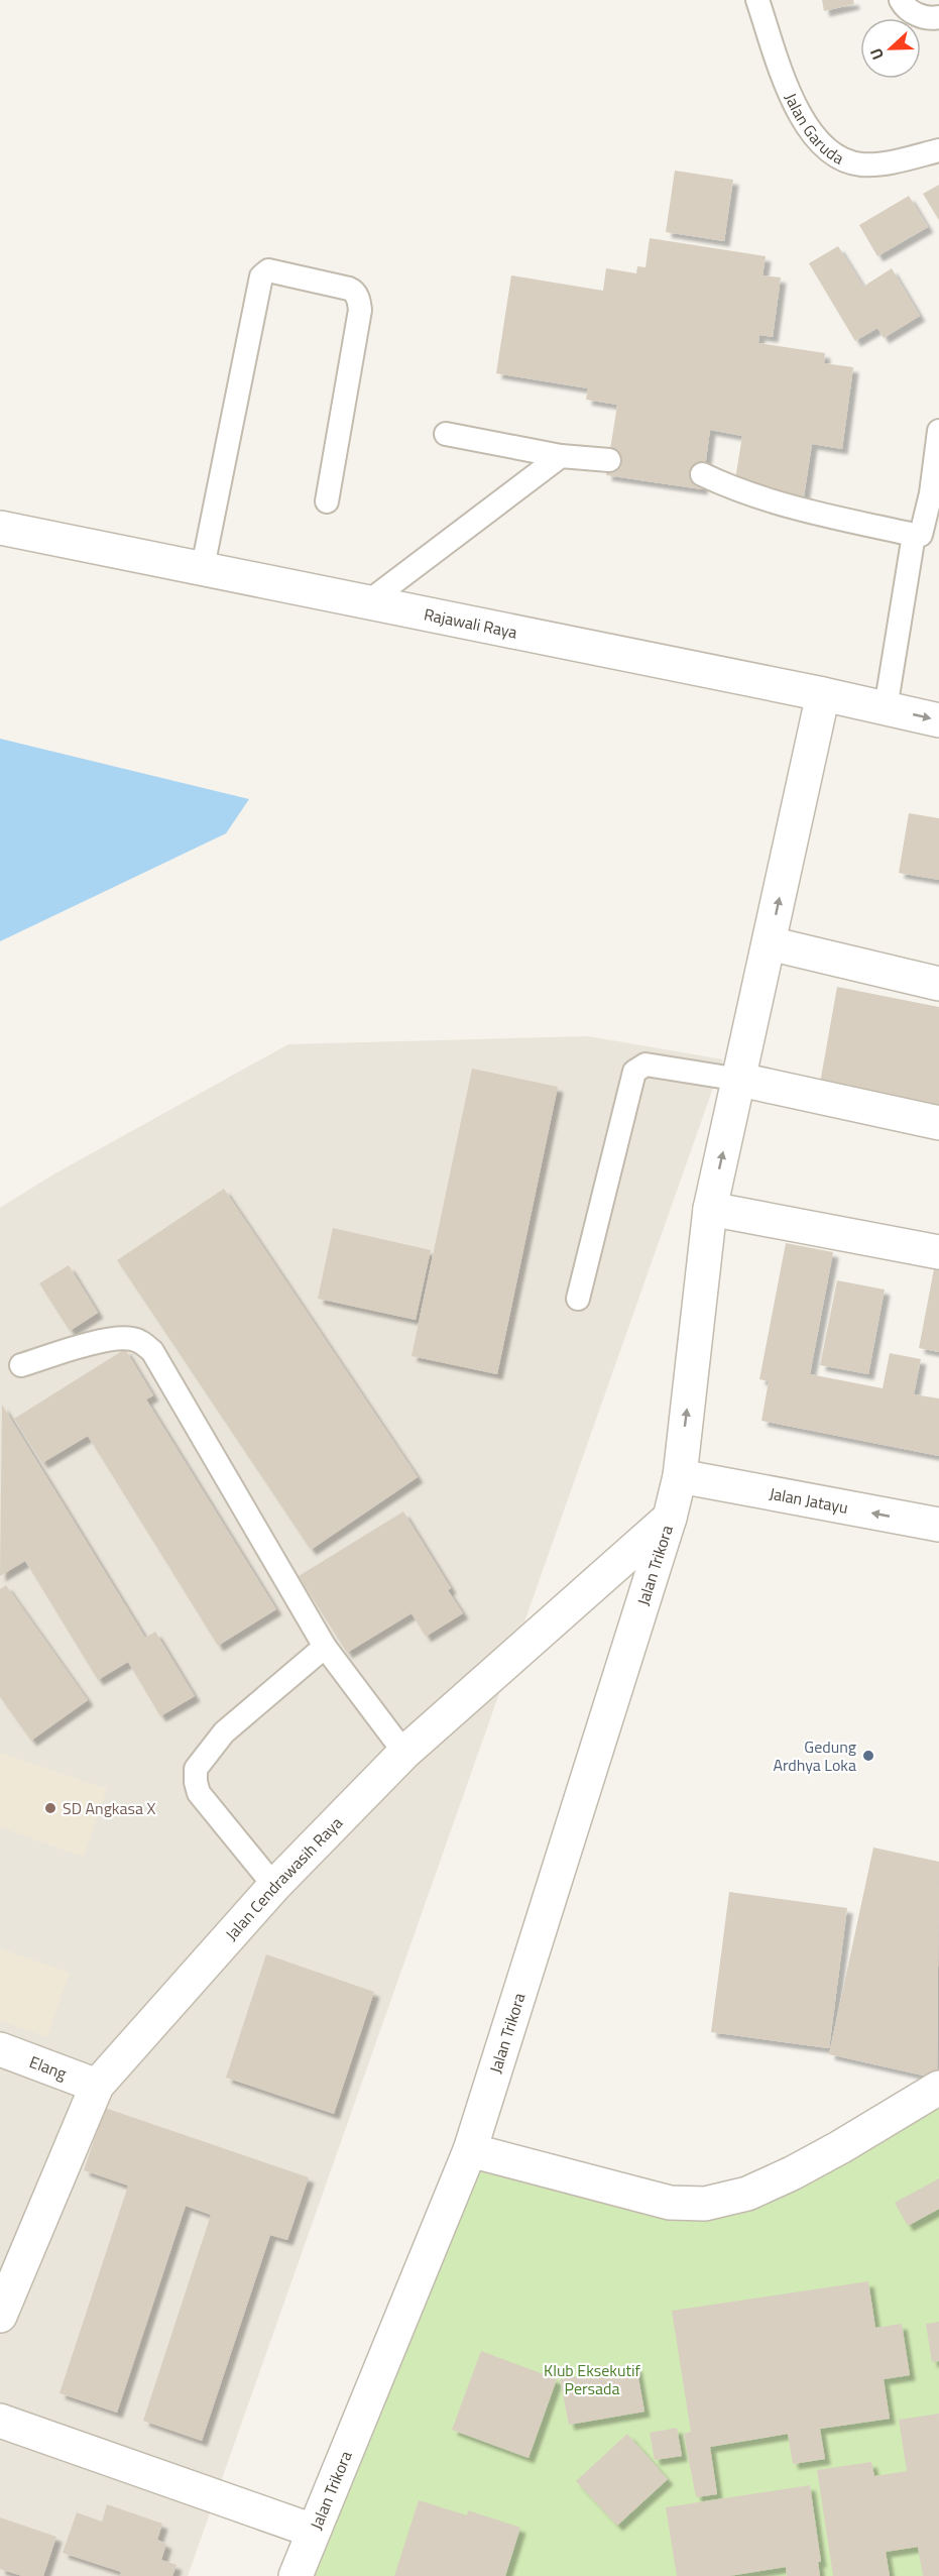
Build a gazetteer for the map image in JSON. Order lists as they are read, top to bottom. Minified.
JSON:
{"streets":{"street":["Rajawali Raya","Jalan Jatayu","Jalan Trikora","Jalan Cendrawasih Raya","Elang"],"lane":["Jalan Garuda"]},"crossings":[["Rajawali Raya","Jalan Trikora"],["Jalan Jatayu","Jalan Trikora"],["Jalan Trikora","Jalan Cendrawasih Raya"],["Jalan Cendrawasih Raya","Elang"]],"parks":["Klub Eksekutif Persada"],"places":["Gedung Ardhya Loka","SD Angkasa X"],"north":"left"}
